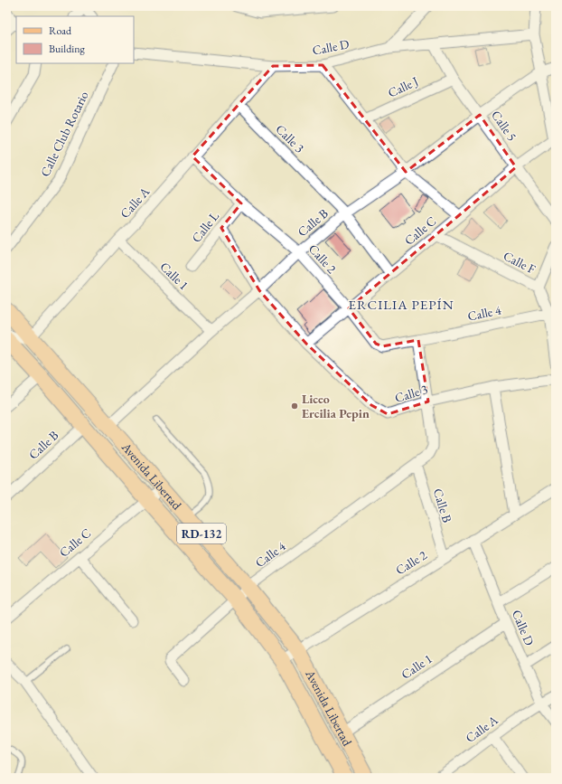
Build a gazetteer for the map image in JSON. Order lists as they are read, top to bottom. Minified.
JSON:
{"streets":{"main road":["Avenida Libertad","RD-132"],"street":["Calle D","Calle J","Calle 5","Calle Club Rotario","Calle 3","Calle A","Calle B","Calle L","Calle C","Calle 2","Calle F","Calle 1","Calle 4"]},"crossings":[["Calle D","Calle 5"],["Calle D","Calle A"],["Calle D","Calle 2"],["Calle D","Calle 1"],["Calle J","Calle 5"],["Calle 5","Calle B"],["Calle 5","Calle C"],["Calle 3","Calle A"],["Calle 3","Calle B"],["Calle 3","Calle L"],["Calle 3","Calle C"],["Calle A","Calle 2"],["Calle A","Calle 1"],["Calle A","Avenida Libertad"],["Calle B","Calle 2"],["Calle B","Calle 1"],["Calle B","Calle 4"],["Calle B","Avenida Libertad"],["Calle L","Calle 2"],["Calle C","Calle 2"],["Calle C","Calle F"],["Calle C","Avenida Libertad"],["Calle 2","Calle 4"],["Calle 2","Avenida Libertad"],["Calle F","Calle 4"],["Calle 1","Avenida Libertad"],["Calle 4","Avenida Libertad"]],"districts":["ERCILIA PEPÍN"],"places":["Liceo Ercilia Pepin"],"legend":["Road","Building"]}
